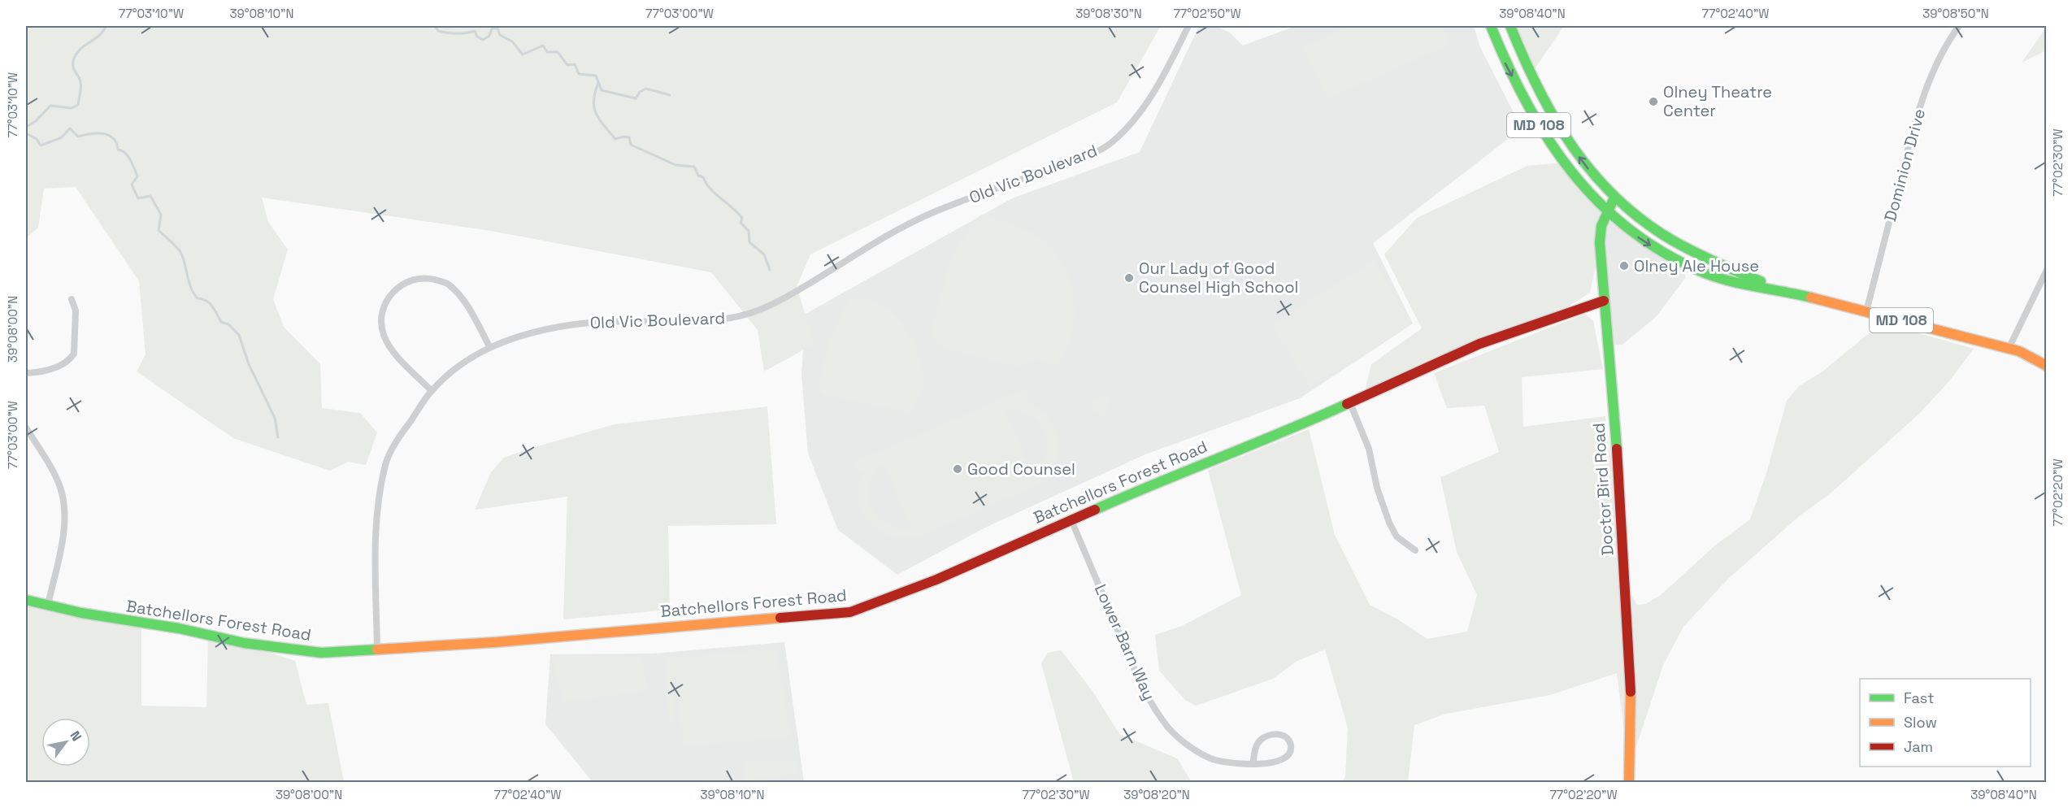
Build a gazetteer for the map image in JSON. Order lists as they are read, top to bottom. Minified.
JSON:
{"streets":{"main road":["MD 108","Batchellors Forest Road","Doctor Bird Road"],"street":["Dominion Drive","Old Vic Boulevard","Lower Barn Way"]},"crossings":[["MD 108","Dominion Drive"],["MD 108","Doctor Bird Road"],["Old Vic Boulevard","Batchellors Forest Road"],["Batchellors Forest Road","Doctor Bird Road"],["Batchellors Forest Road","Lower Barn Way"]],"places":["Olney Theatre Center","Olney Ale House","Our Lady of Good Counsel High School","Good Counsel"],"legend":["Fast","Slow","Jam"],"north":"top right","coordinates":["77°03'10\"W","39°08'10\"N","77°03'00\"W","39°08'30\"N","77°02'50\"W","39°08'40\"N","77°02'40\"W","39°08'50\"N","77°02'30\"W","39°08'00\"N","77°02'20\"W","39°08'20\"N"]}
